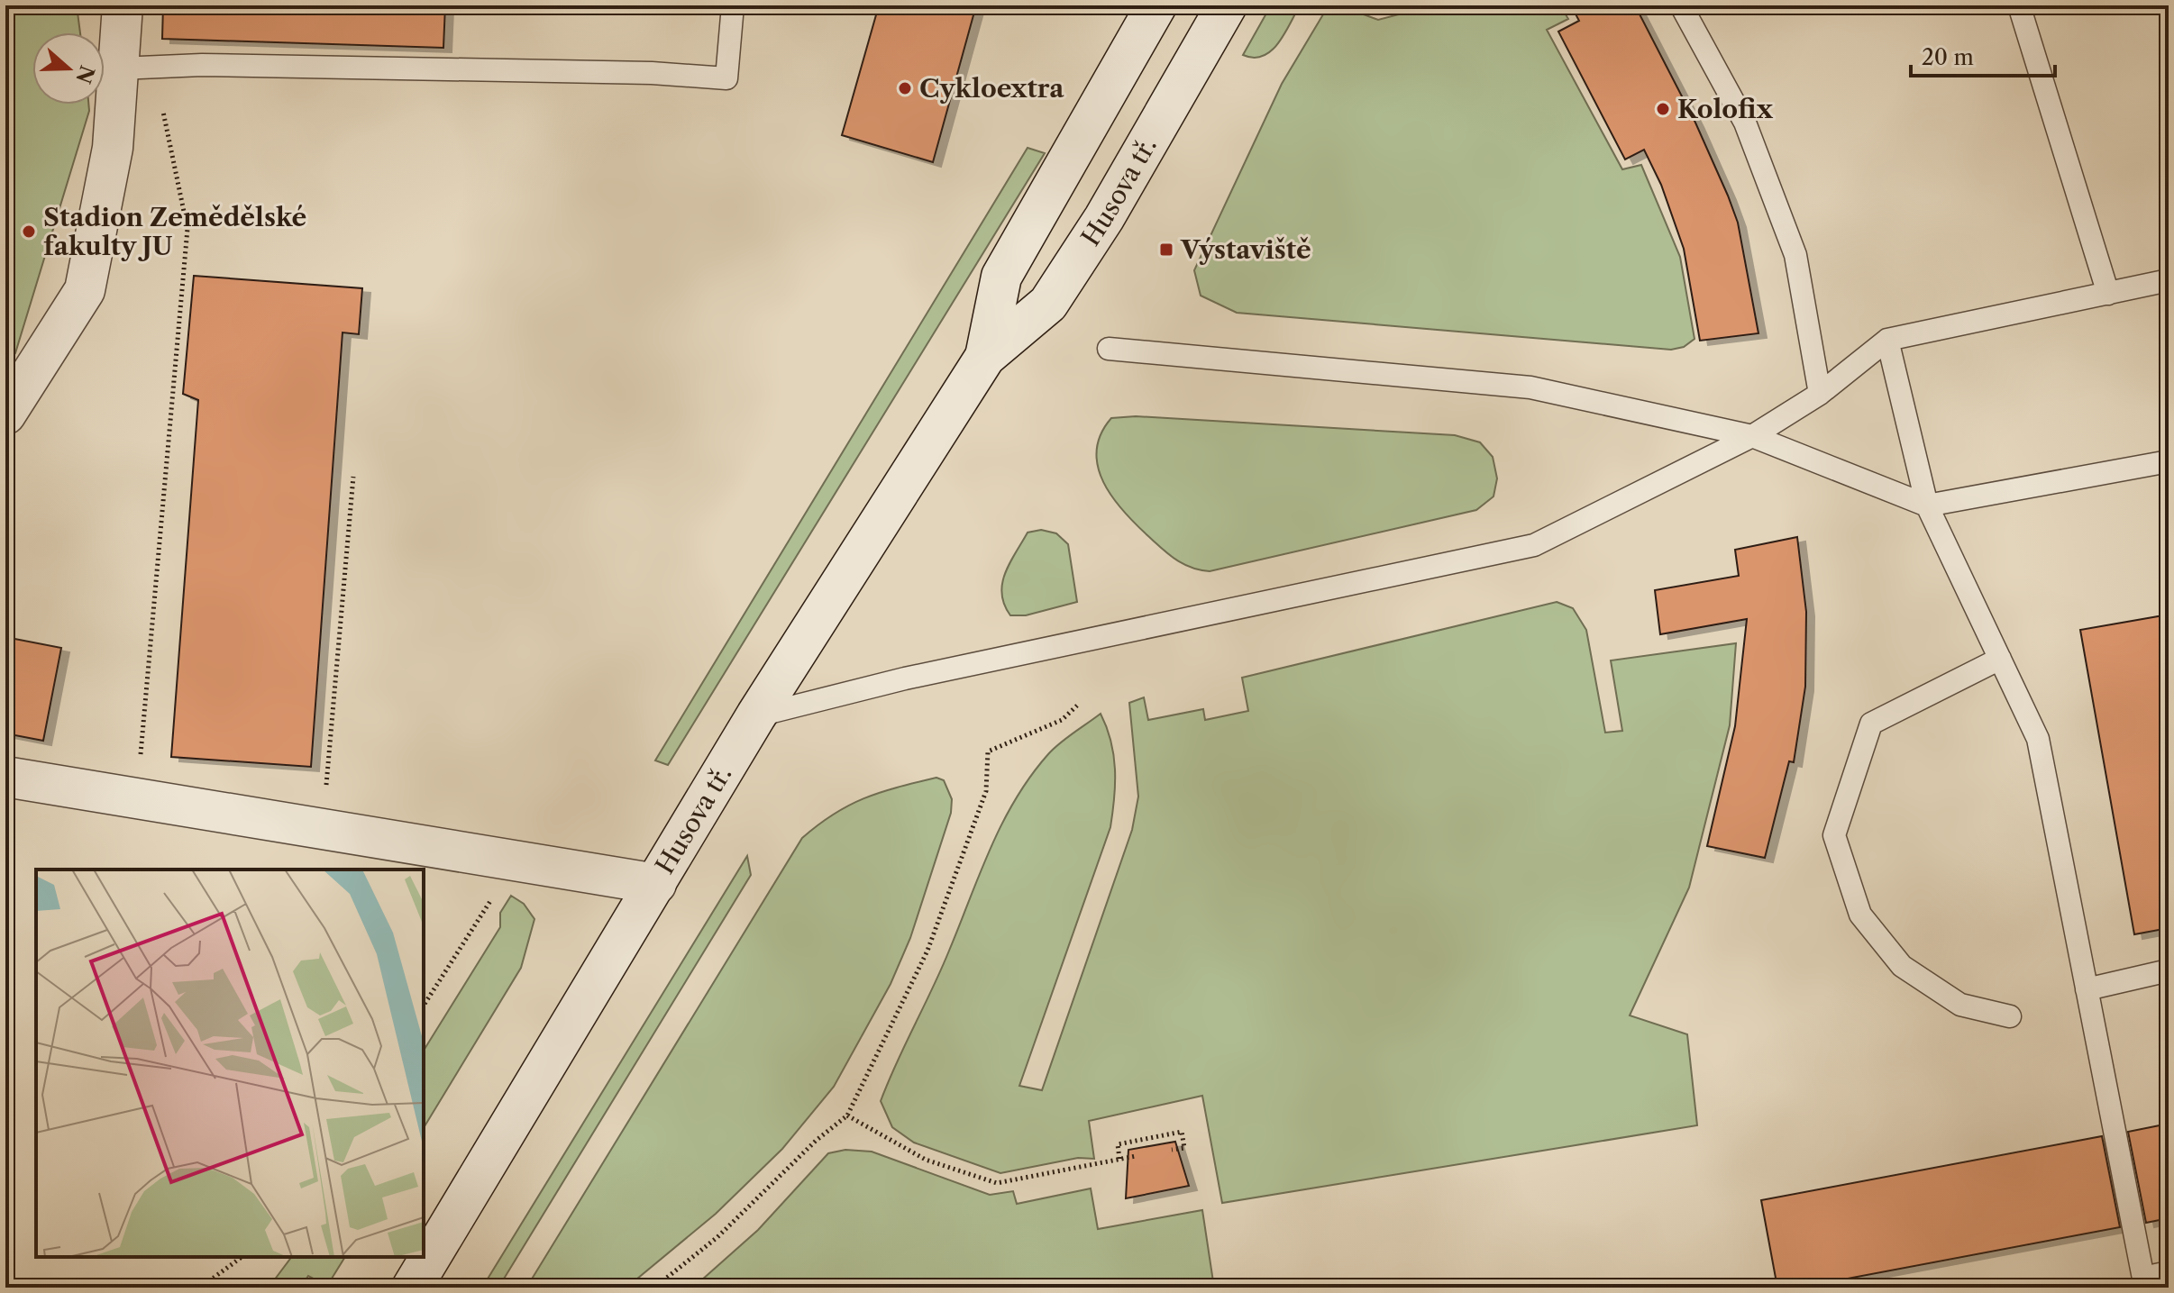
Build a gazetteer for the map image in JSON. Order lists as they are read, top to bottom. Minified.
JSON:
{"streets":{"street":["Husova tř."]},"places":{"other":["Cykloextra","Kolofix","Stadion Zemědělské fakulty JU"],"transit":["Výstaviště"]},"scale_bar":"20 m","north":"right"}
